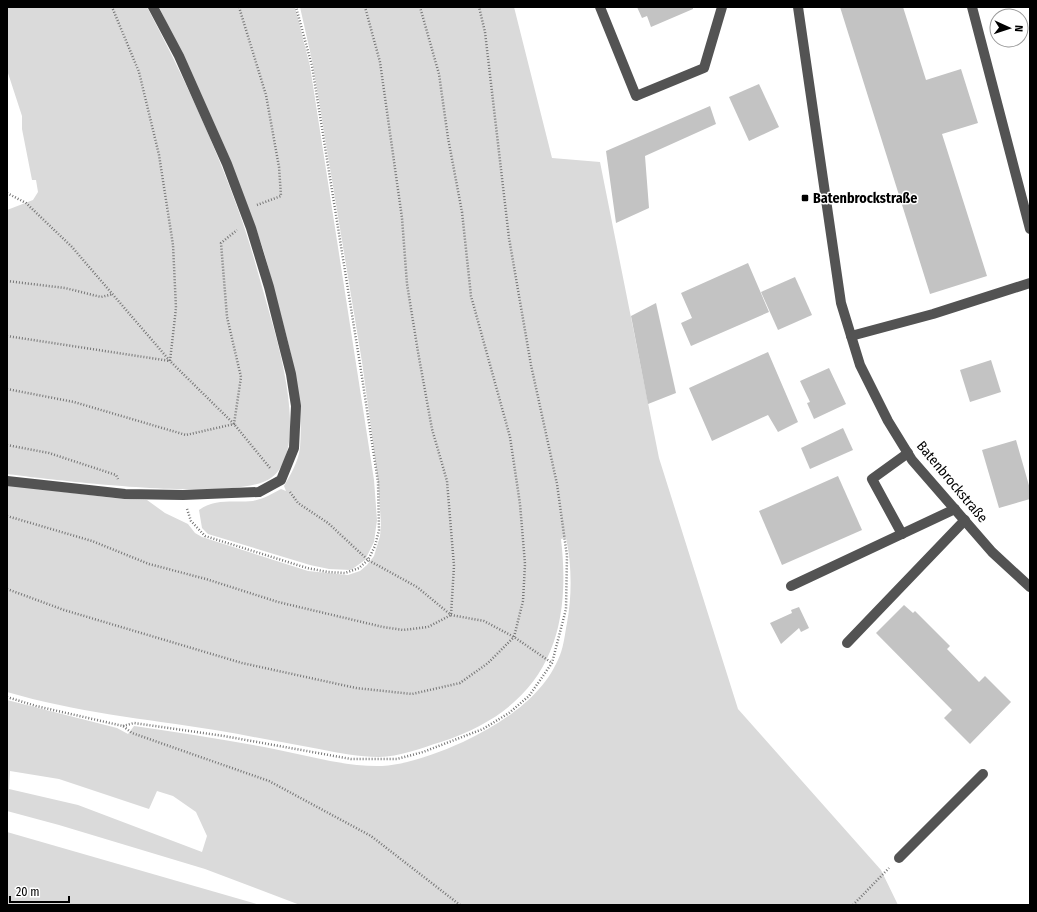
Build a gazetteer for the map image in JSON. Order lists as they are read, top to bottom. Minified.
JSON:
{"streets":{"street":["Batenbrockstraße"]},"places":{"transit":["Batenbrockstraße"]},"scale_bar":"20 m","north":"right"}
